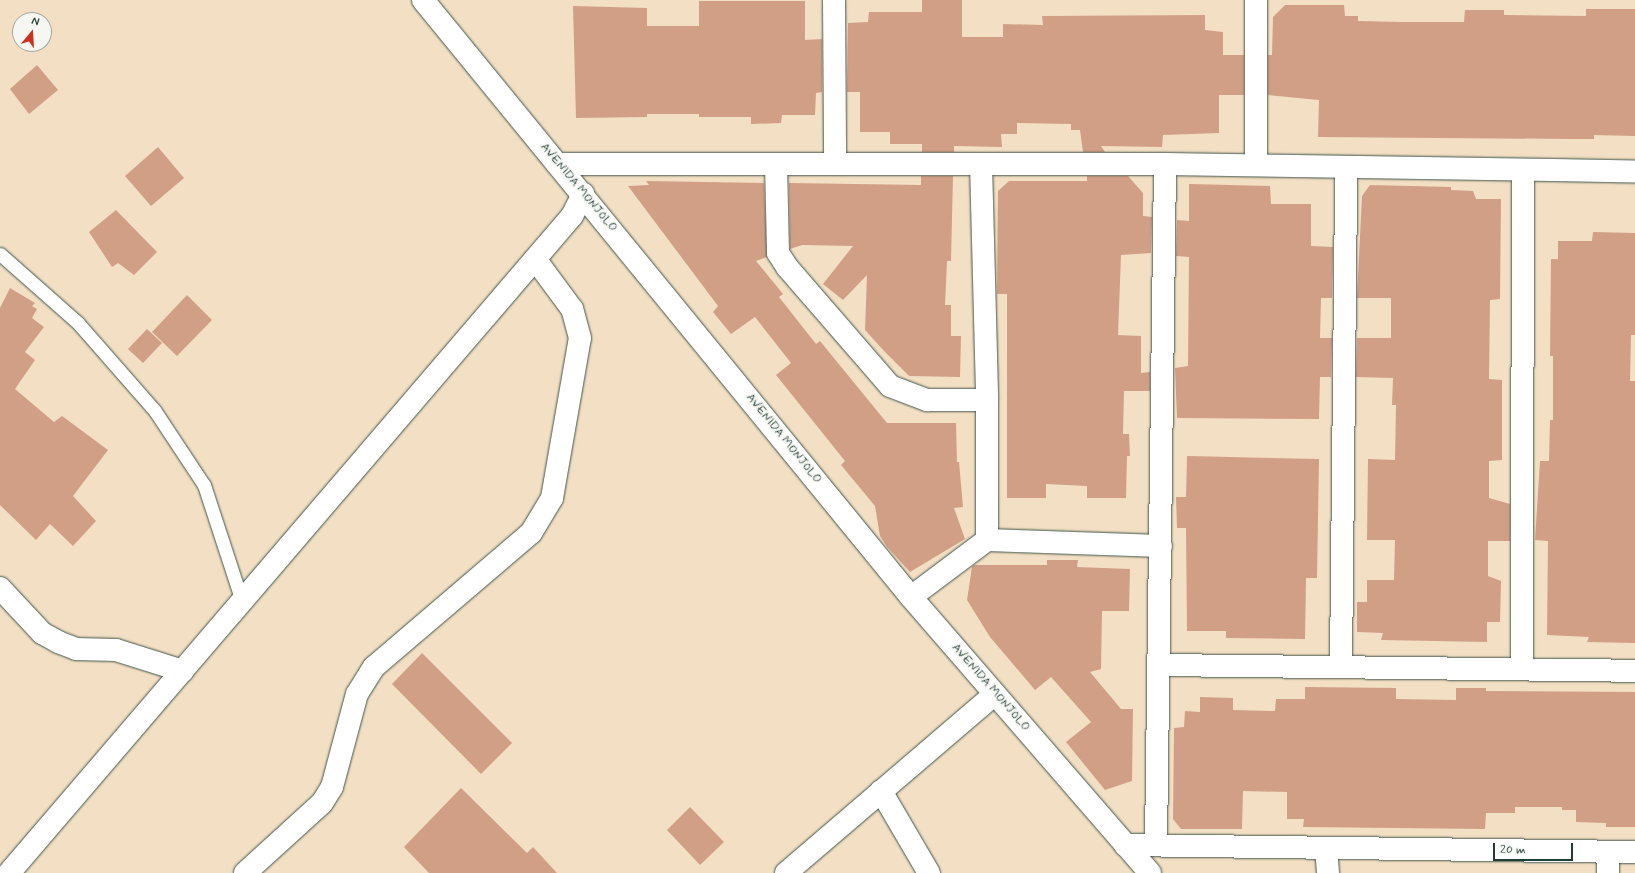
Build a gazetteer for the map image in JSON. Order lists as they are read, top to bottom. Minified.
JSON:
{"streets":{"street":["AVENIDA MONJOLO"]},"scale_bar":"20 m","north":"top"}
